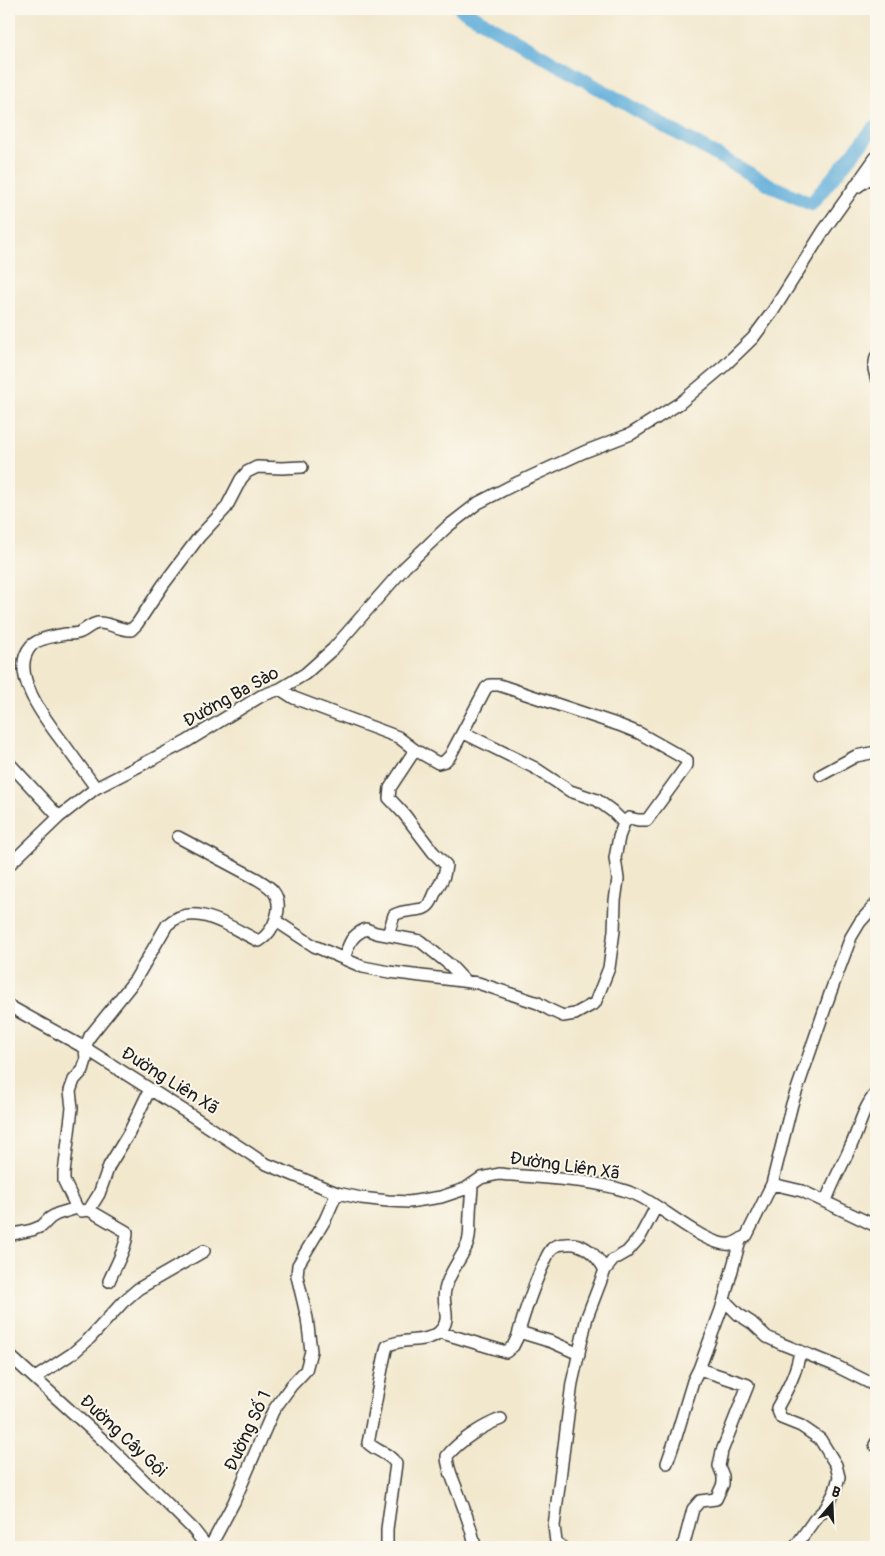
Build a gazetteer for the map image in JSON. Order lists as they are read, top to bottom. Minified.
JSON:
{"streets":{"street":["Đường Ba Sào","Đường Liên Xã","Đường Số 1","Đường Cây Gội"]},"crossings":[["Đường Liên Xã","Đường Số 1"],["Đường Số 1","Đường Cây Gội"]],"north":"top"}
